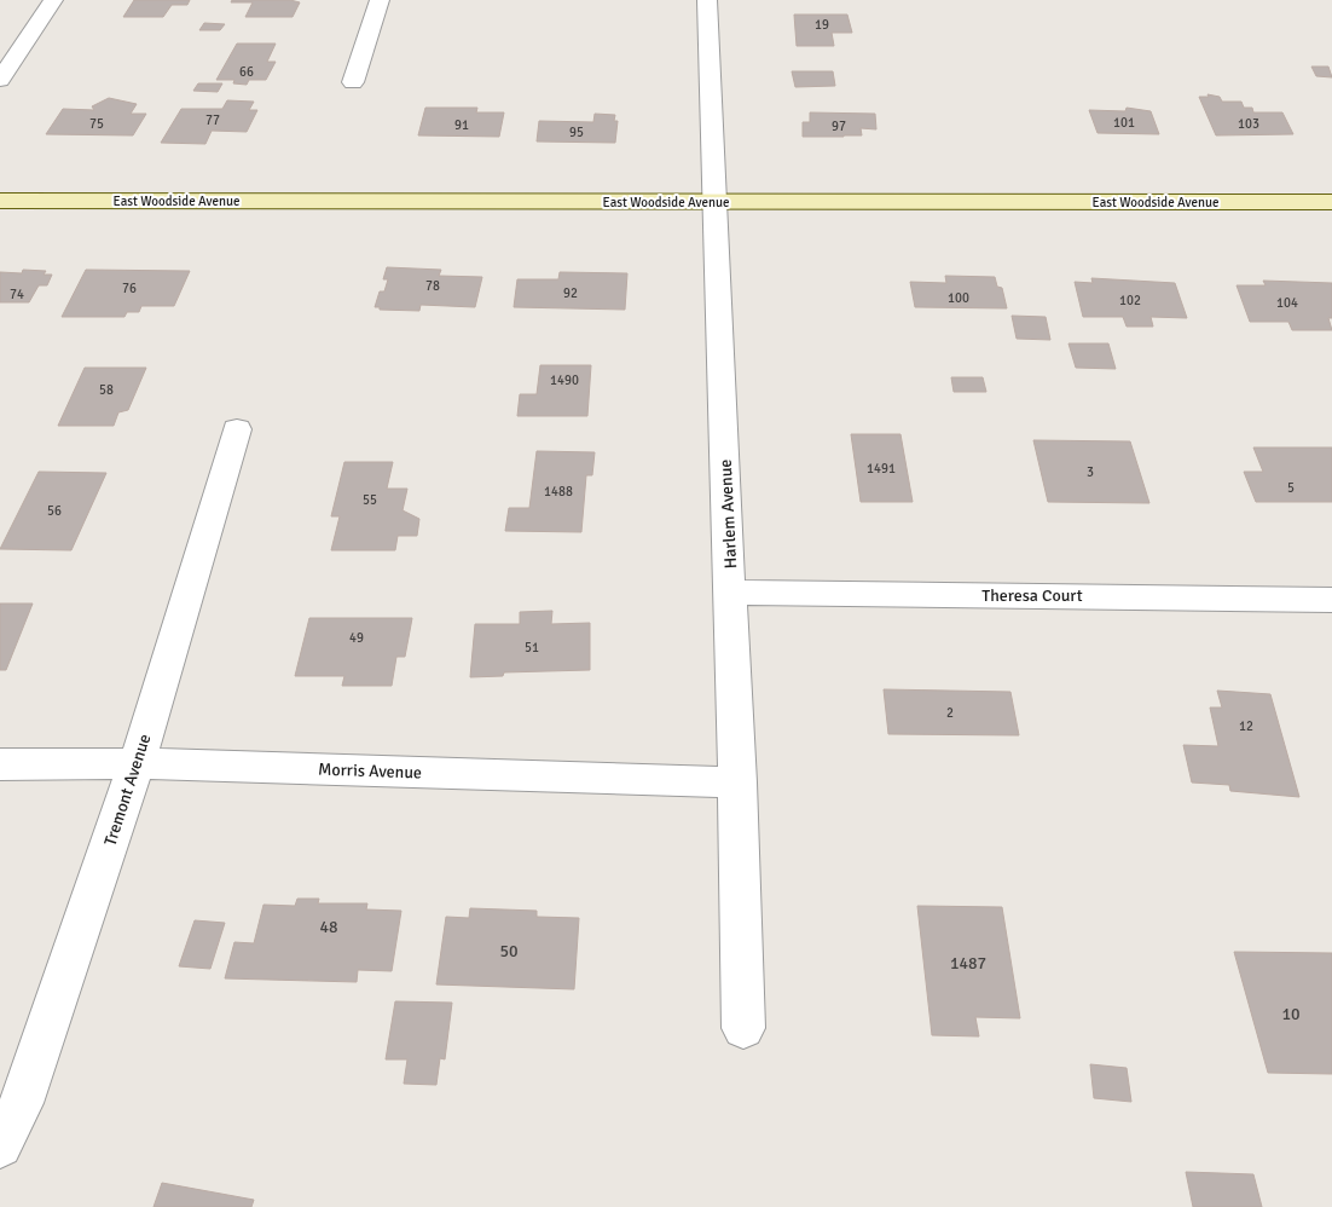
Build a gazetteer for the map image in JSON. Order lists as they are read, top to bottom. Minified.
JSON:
{"streets":{"main road":["East Woodside Avenue"],"street":["Harlem Avenue","Theresa Court","Morris Avenue","Tremont Avenue"]},"crossings":[["East Woodside Avenue","Harlem Avenue"],["Harlem Avenue","Theresa Court"],["Harlem Avenue","Morris Avenue"],["Morris Avenue","Tremont Avenue"]],"house_numbers":["19","66","77","101","75","103","91","97","95","78","76","92","74","100","102","104","1490","58","1491","3","5","1488","55","56","49","51","2","12","48","50","1487","10"]}
